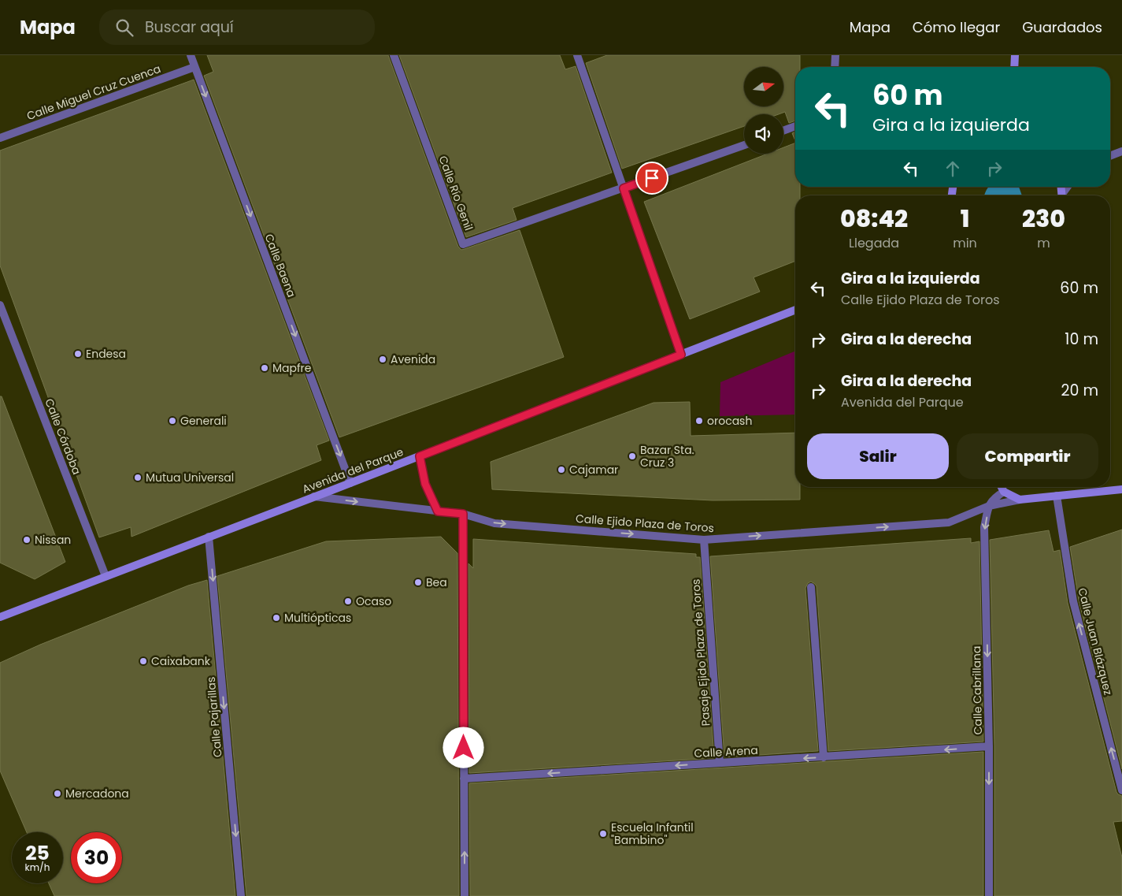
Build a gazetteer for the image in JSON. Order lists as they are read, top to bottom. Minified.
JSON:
{"streets":{"street":["Calle Miguel Cruz Cuenca","Calle Río Genil","Calle Baena","Calle Córdoba","Avenida del Parque","Calle Ejido Plaza de Toros","Calle Juan Blázquez","Pasaje Ejido Plaza de Toros","Calle Cabrillana","Calle Pajarillas","Calle Arena"]},"crossings":[["Calle Miguel Cruz Cuenca","Calle Baena"],["Calle Baena","Avenida del Parque"],["Calle Córdoba","Avenida del Parque"],["Avenida del Parque","Calle Ejido Plaza de Toros"],["Avenida del Parque","Calle Pajarillas"],["Calle Ejido Plaza de Toros","Calle Juan Blázquez"],["Calle Ejido Plaza de Toros","Pasaje Ejido Plaza de Toros"],["Calle Ejido Plaza de Toros","Calle Cabrillana"],["Pasaje Ejido Plaza de Toros","Calle Arena"],["Calle Cabrillana","Calle Arena"]],"one_way":["Calle Baena","Calle Ejido Plaza de Toros","Calle Juan Blázquez","Calle Cabrillana","Calle Pajarillas","Calle Arena"],"places":["Endesa","Avenida","Mapfre","Generali","orocash","Bazar Sta. Cruz 3","Cajamar","Mutua Universal","Nissan","Bea","Ocaso","Multiópticas","Caixabank","Mercadona","Escuela Infantil \"Bambino\""],"north":"right","page":{"header":"Mapa","search":"Buscar aquí","nav":["Mapa","Cómo llegar","Guardados"],"turn":["60 m","Gira a la izquierda"],"eta":["08:42","Llegada","1","min","230","m"],"list":[{"name":"Gira a la izquierda","note":"Calle Ejido Plaza de Toros","value":"60 m"},{"name":"Gira a la derecha","value":"10 m"},{"name":"Gira a la derecha","note":"Avenida del Parque","value":"20 m"}],"buttons":["Salir","Compartir"],"speed":"25 km/h","limit":"30"}}
